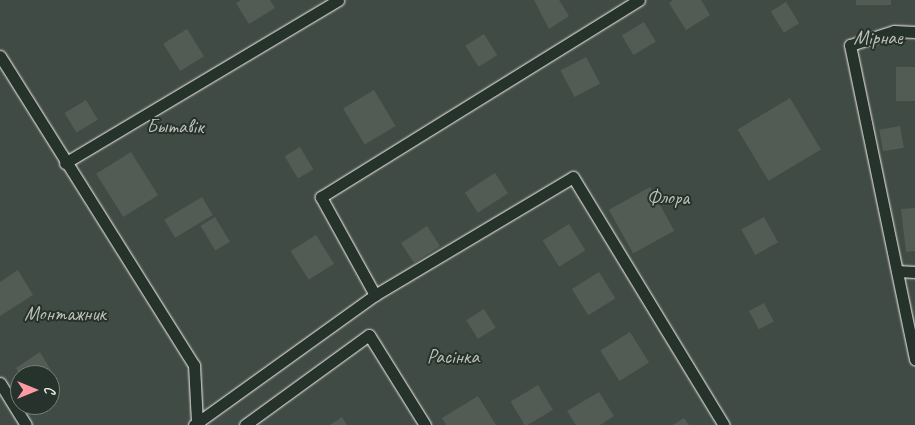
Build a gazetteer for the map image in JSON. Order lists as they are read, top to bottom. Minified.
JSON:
{"parks":["Мірнае","Бытавік","Флора","Монтажник","Расінка"],"north":"right"}
